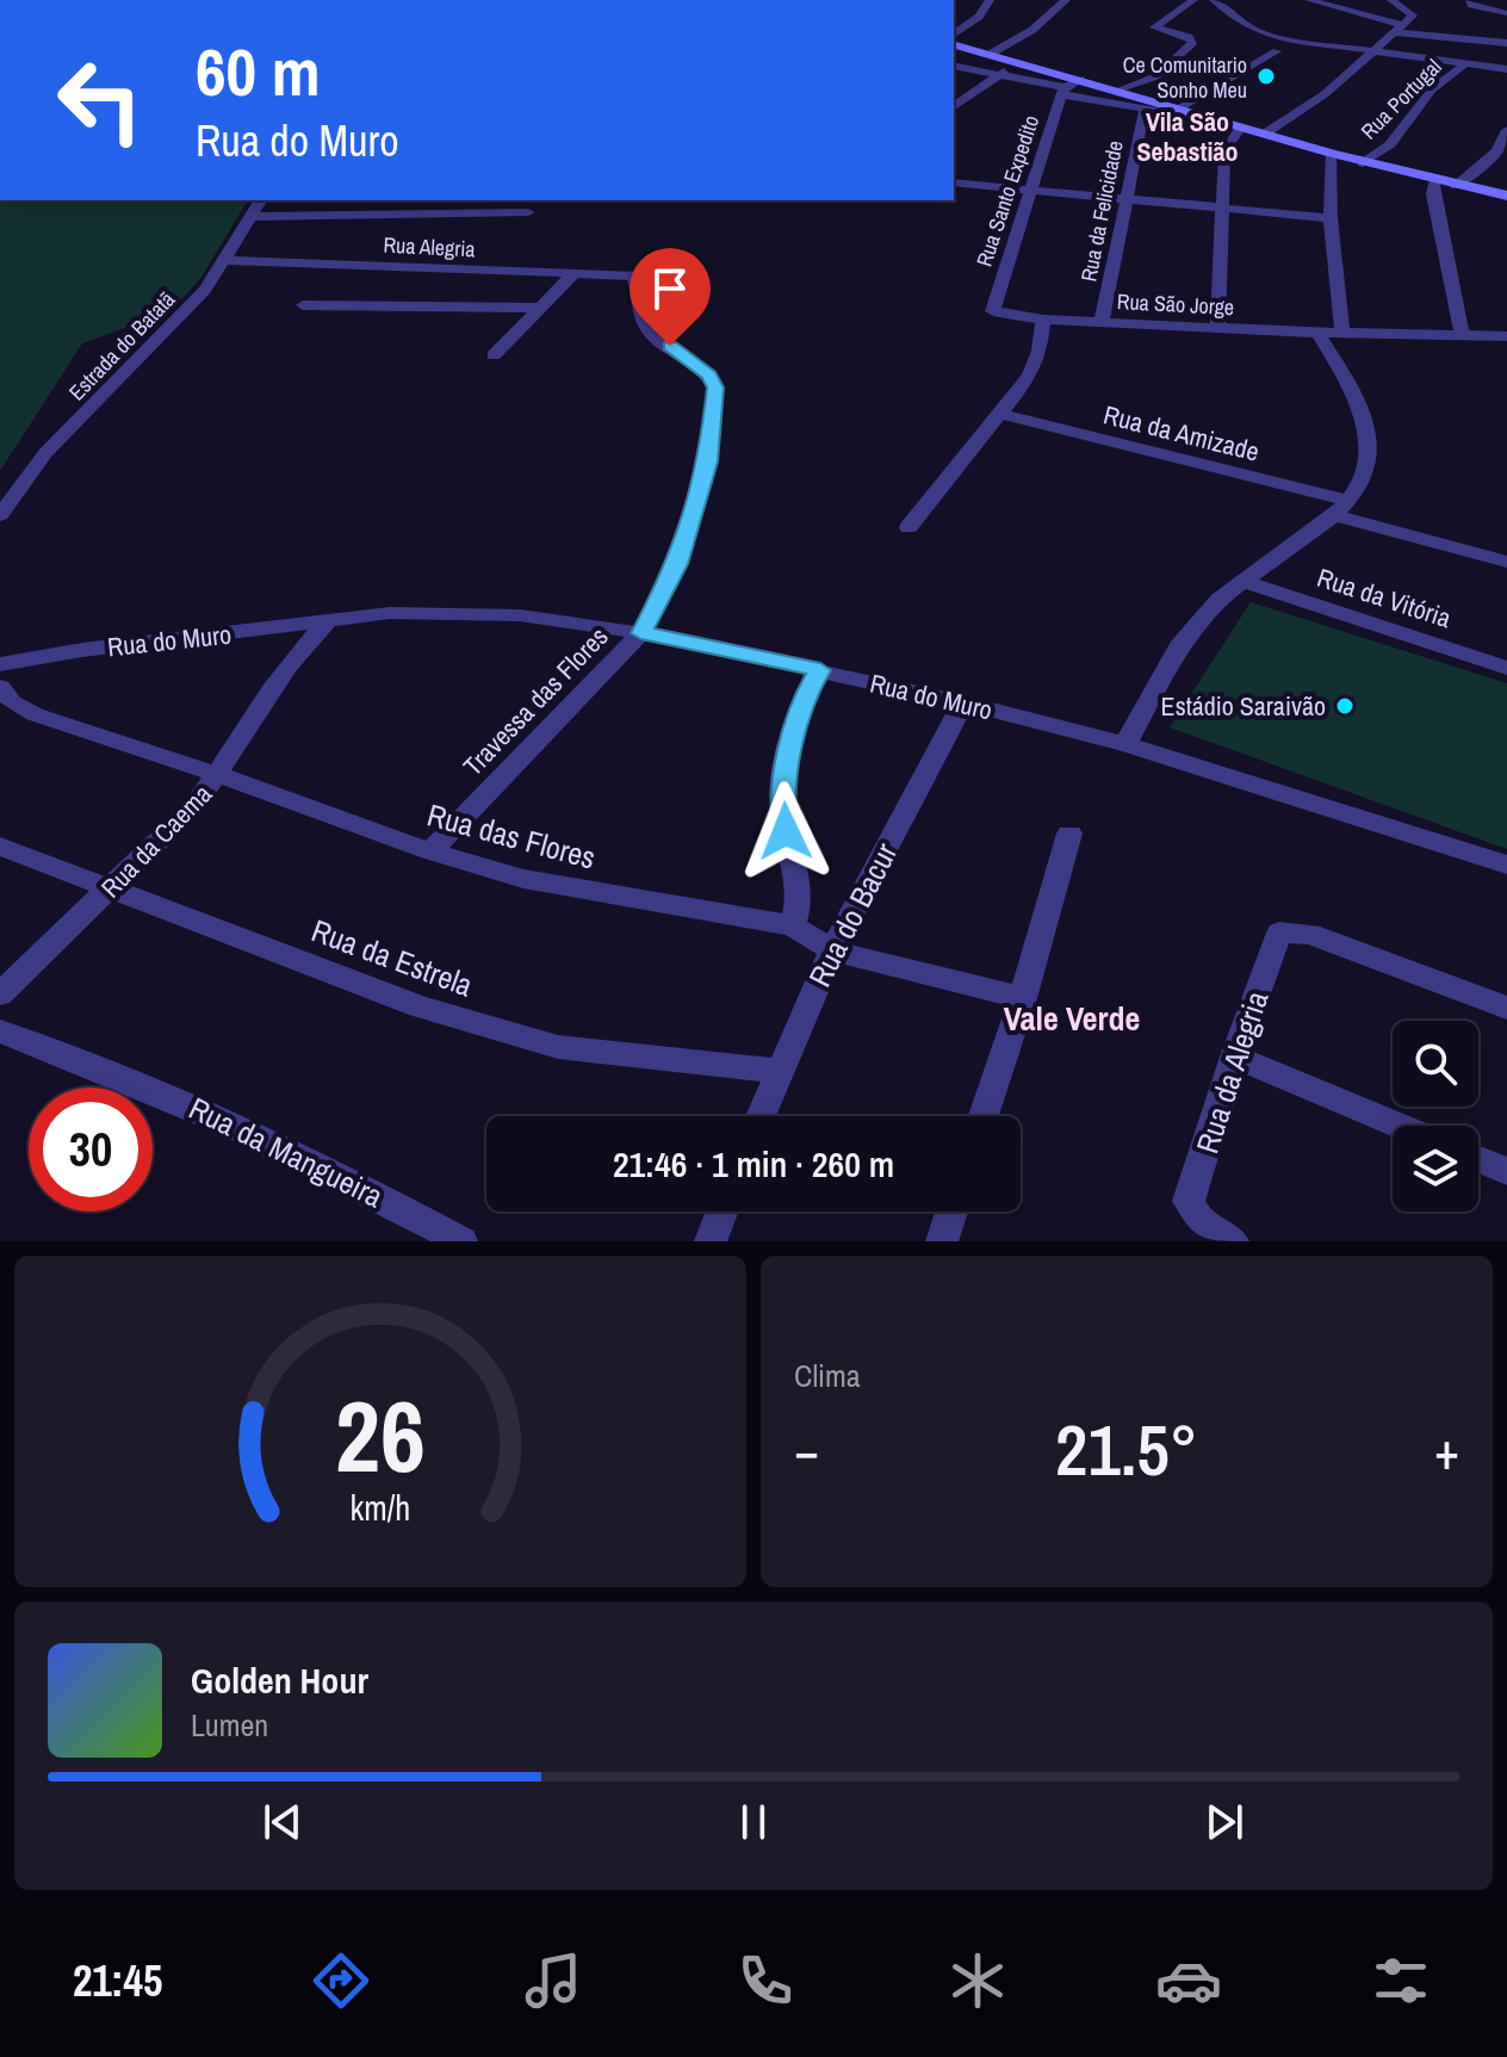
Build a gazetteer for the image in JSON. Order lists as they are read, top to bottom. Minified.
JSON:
{"streets":{"street":["Rua Portugal","Rua Santo Expedito","Rua da Felicidade","Rua Alegria","Rua São Jorge","Estrada do Batatã","Rua da Amizade","Rua da Vitória","Rua do Muro","Travessa das Flores","Rua das Flores","Rua da Caema","Rua do Bacur","Rua da Estrela","Rua da Alegria","Rua da Mangueira"]},"crossings":[["Rua Santo Expedito","Rua da Felicidade"],["Rua Santo Expedito","Rua São Jorge"],["Rua da Felicidade","Rua São Jorge"],["Rua Alegria","Estrada do Batatã"],["Rua Alegria","Rua do Muro"],["Rua Alegria","Travessa das Flores"],["Rua do Muro","Travessa das Flores"],["Rua do Muro","Rua da Caema"],["Rua do Muro","Rua do Bacur"],["Travessa das Flores","Rua das Flores"],["Rua das Flores","Rua da Caema"],["Rua das Flores","Rua do Bacur"],["Rua da Caema","Rua da Estrela"],["Rua do Bacur","Rua da Estrela"]],"districts":["Vila São Sebastião","Vale Verde"],"places":["Ce Comunitario Sonho Meu","Estádio Saraivão"],"page":{"turn":["60 m","Rua do Muro"],"limit":"30","trip":"21:46 · 1 min · 260 m","tile":"Clima","heat":["−","21.5°","+"],"song":["Golden Hour","Lumen"],"tabs":"21:45","gauge":["26","km/h"]}}
